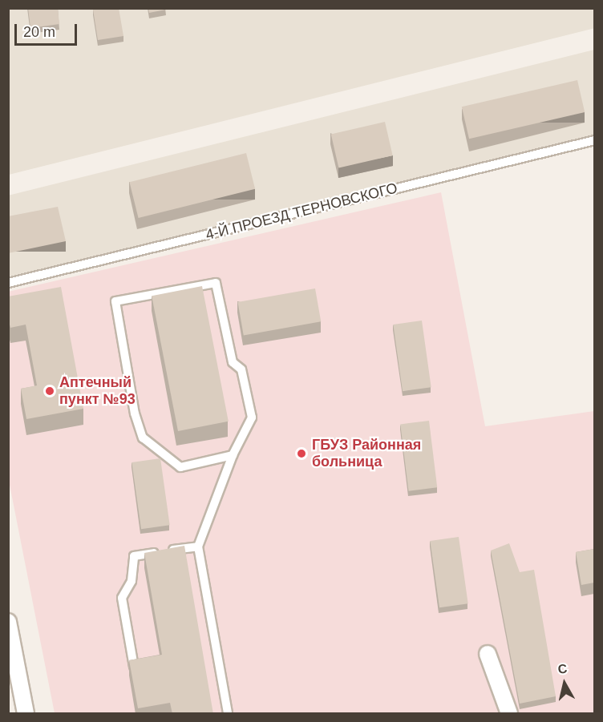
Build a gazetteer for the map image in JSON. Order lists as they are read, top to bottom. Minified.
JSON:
{"streets":{"lane":["4-Й ПРОЕЗД ТЕРНОВСКОГО"]},"places":["Аптечный пункт №93","ГБУЗ Районная больница"],"scale_bar":"20 m","north":"top"}
